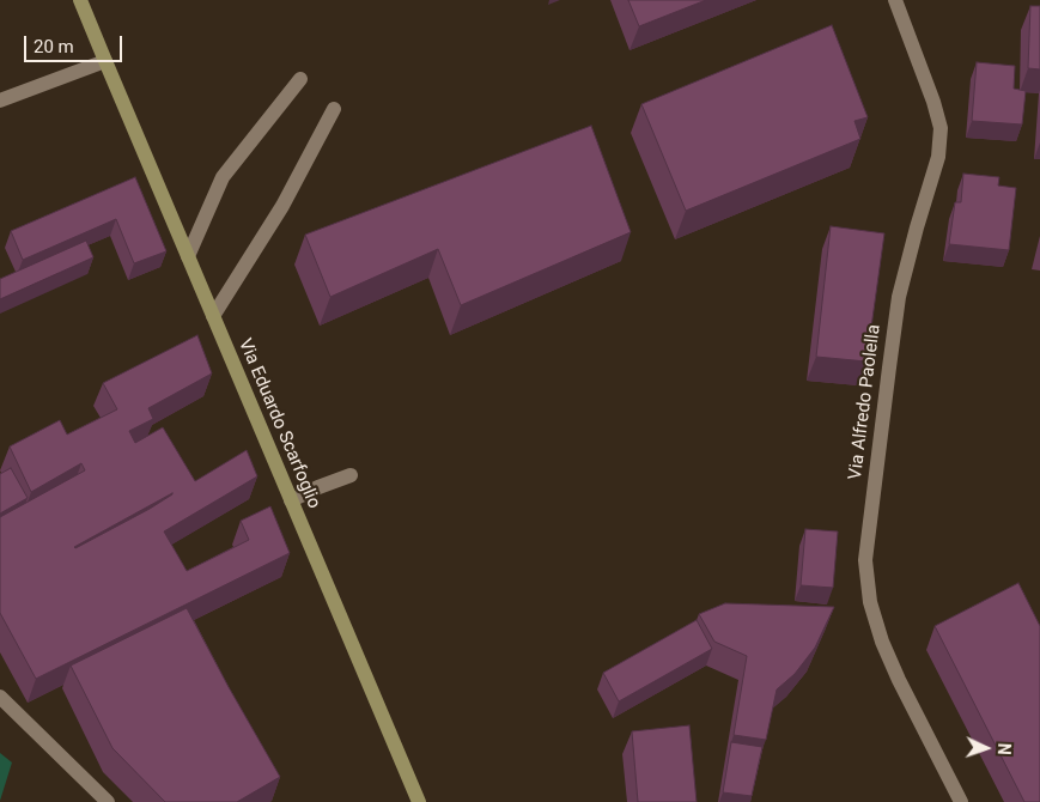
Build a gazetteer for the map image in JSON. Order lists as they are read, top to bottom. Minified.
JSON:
{"streets":{"street":["Via Alfredo Paolella","Via Eduardo Scarfoglio"]},"scale_bar":"20 m","north":"right"}
